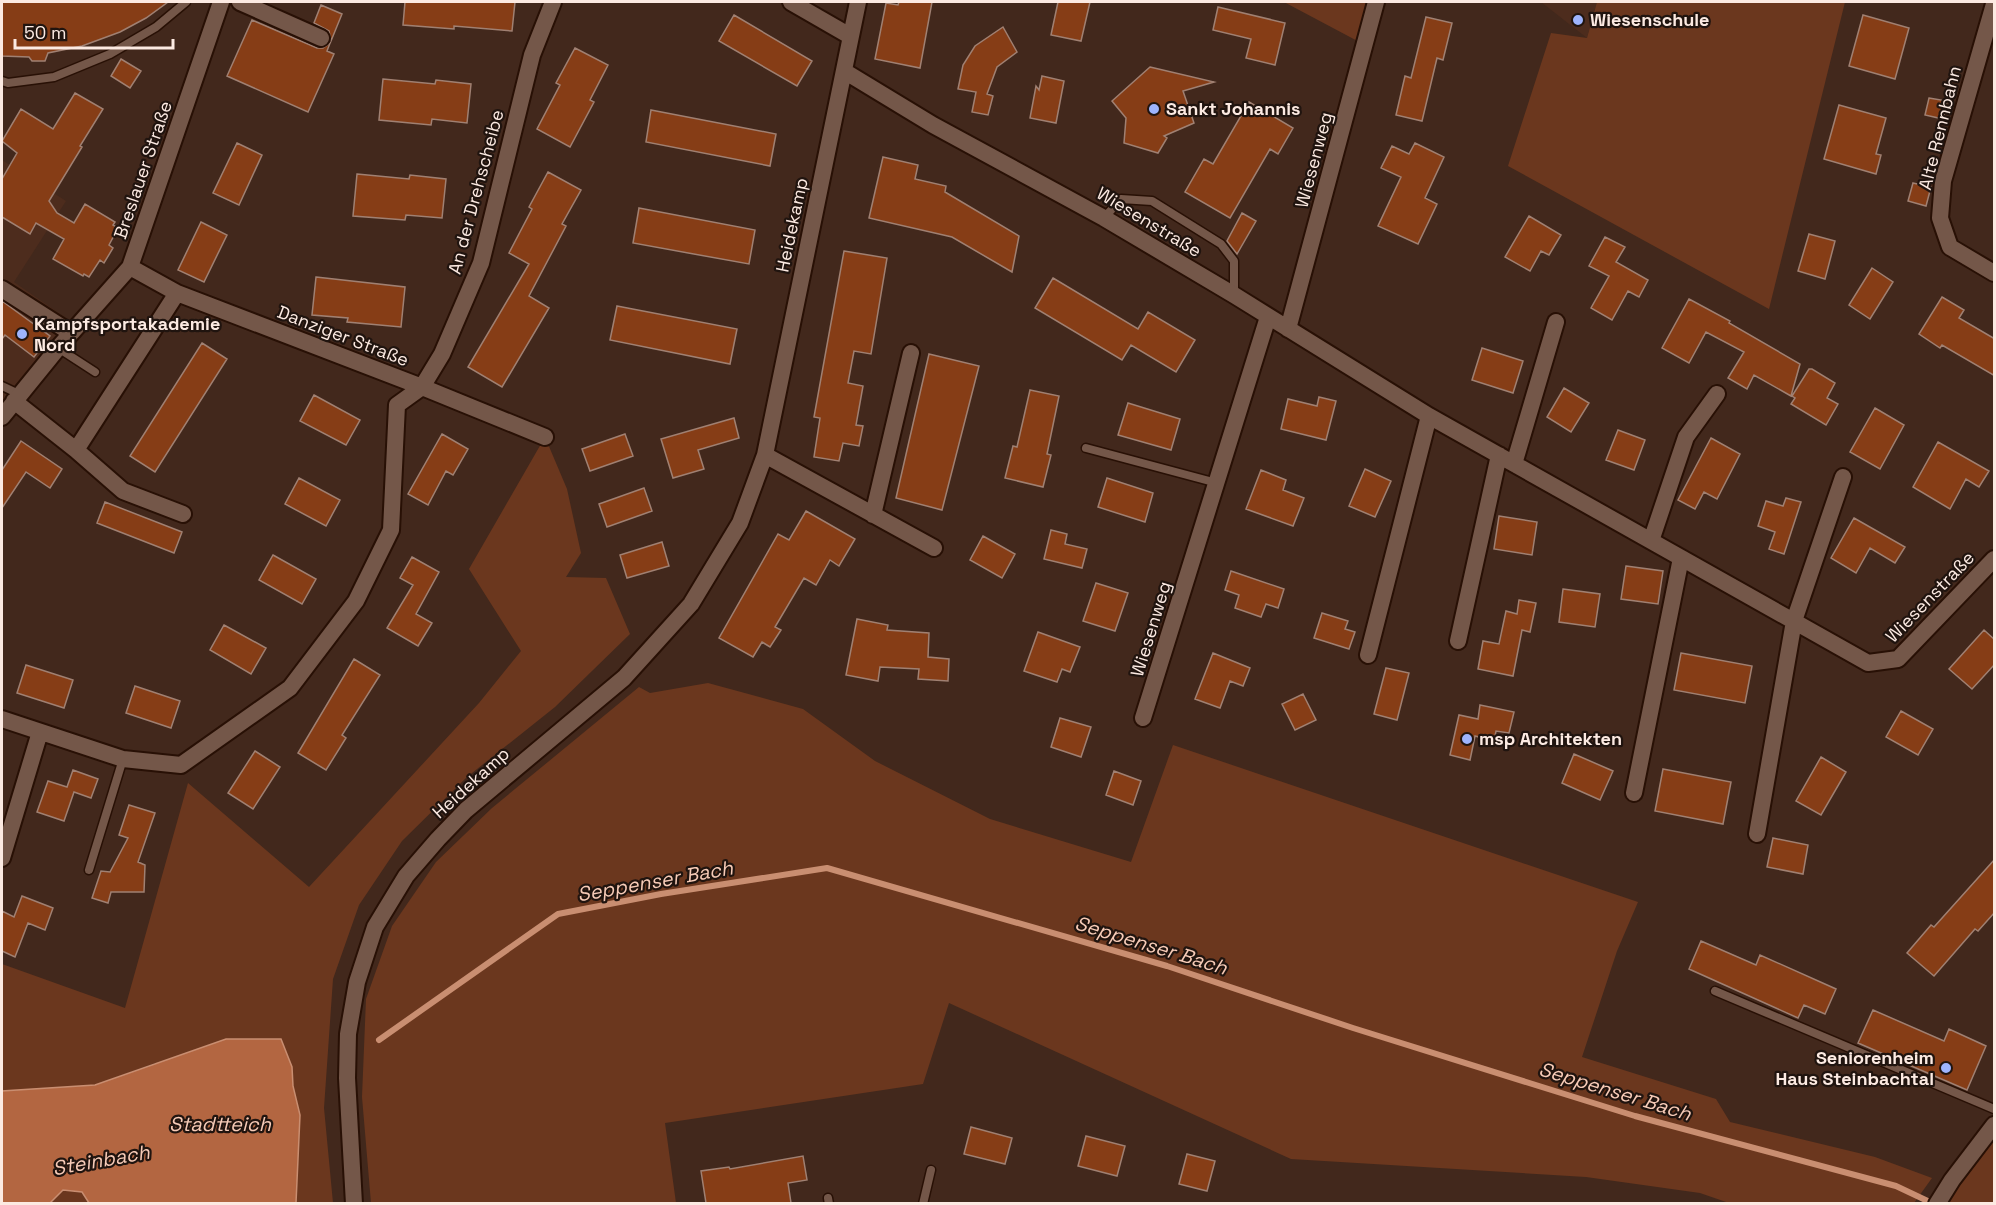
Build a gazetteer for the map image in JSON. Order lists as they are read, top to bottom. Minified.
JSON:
{"streets":{"street":["Alte Rennbahn","Wiesenweg","Breslauer Straße","An der Drehscheibe","Wiesenstraße","Heidekamp","Danziger Straße"]},"crossings":[["Wiesenweg","Wiesenstraße"],["Breslauer Straße","Danziger Straße"],["An der Drehscheibe","Danziger Straße"],["Wiesenstraße","Heidekamp"]],"water":["Seppenser Bach","Stadtteich","Steinbach"],"places":["Wiesenschule","Sankt Johannis","Kampfsportakademie Nord","msp Architekten","Seniorenheim Haus Steinbachtal"],"scale_bar":"50 m"}
